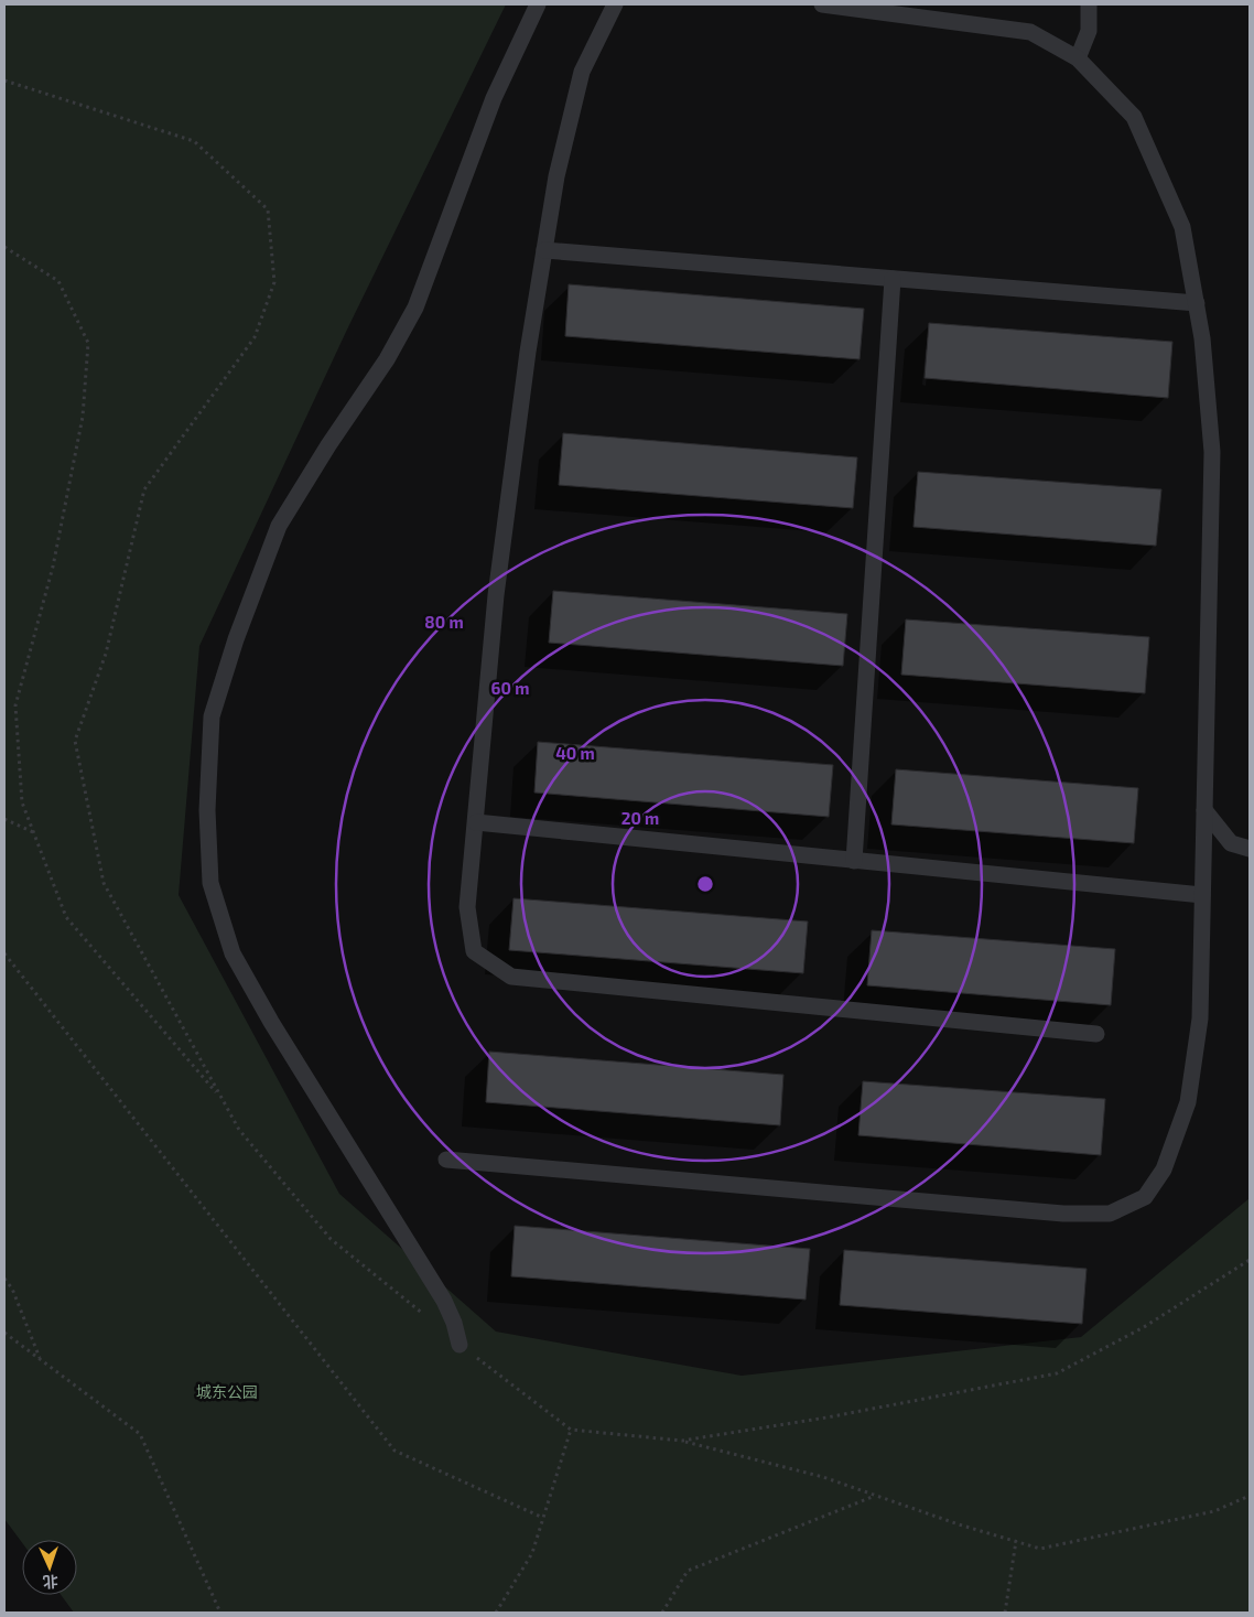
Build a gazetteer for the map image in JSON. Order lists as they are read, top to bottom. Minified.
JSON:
{"parks":["城东公园"],"north":"bottom","rings":["80 m","60 m","40 m","20 m"]}
